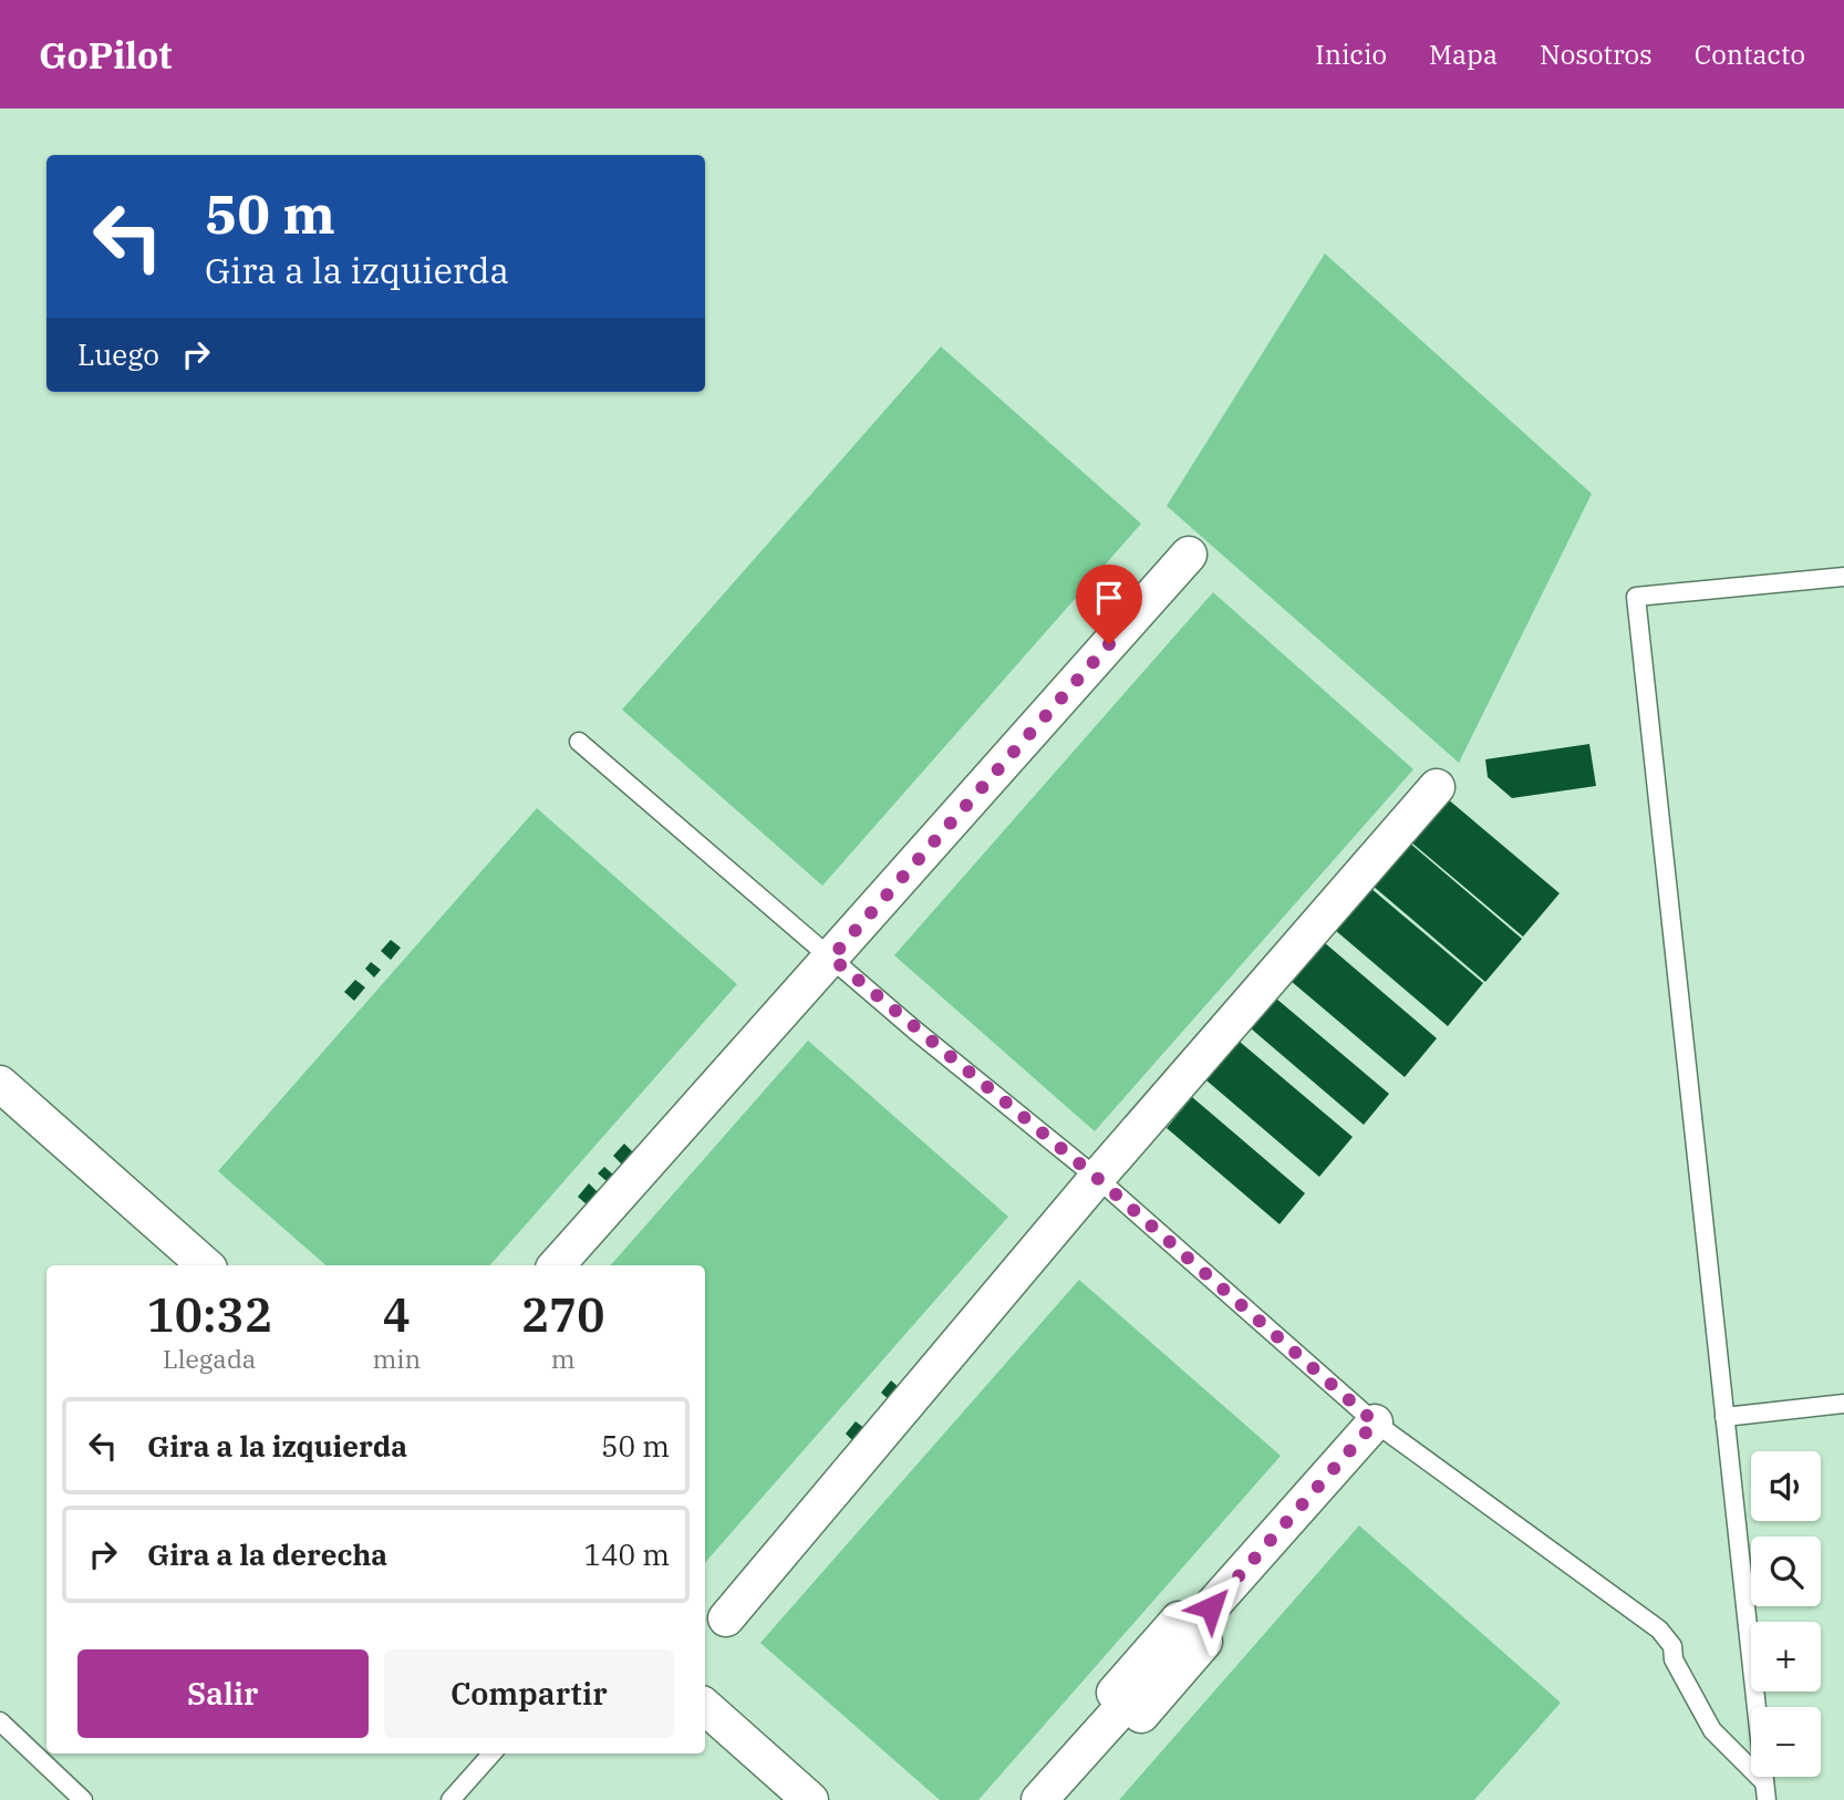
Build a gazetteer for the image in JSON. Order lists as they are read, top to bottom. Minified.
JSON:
{"page":{"header":"GoPilot","nav":["Inicio","Mapa","Nosotros","Contacto"],"turn":["50 m","Gira a la izquierda"],"then":"Luego","eta":["10:32","Llegada","4","min","270","m"],"list":[{"name":"Gira a la izquierda","value":"50 m"},{"name":"Gira a la derecha","value":"140 m"}],"map_buttons":["+","−"],"buttons":["Salir","Compartir"]}}
